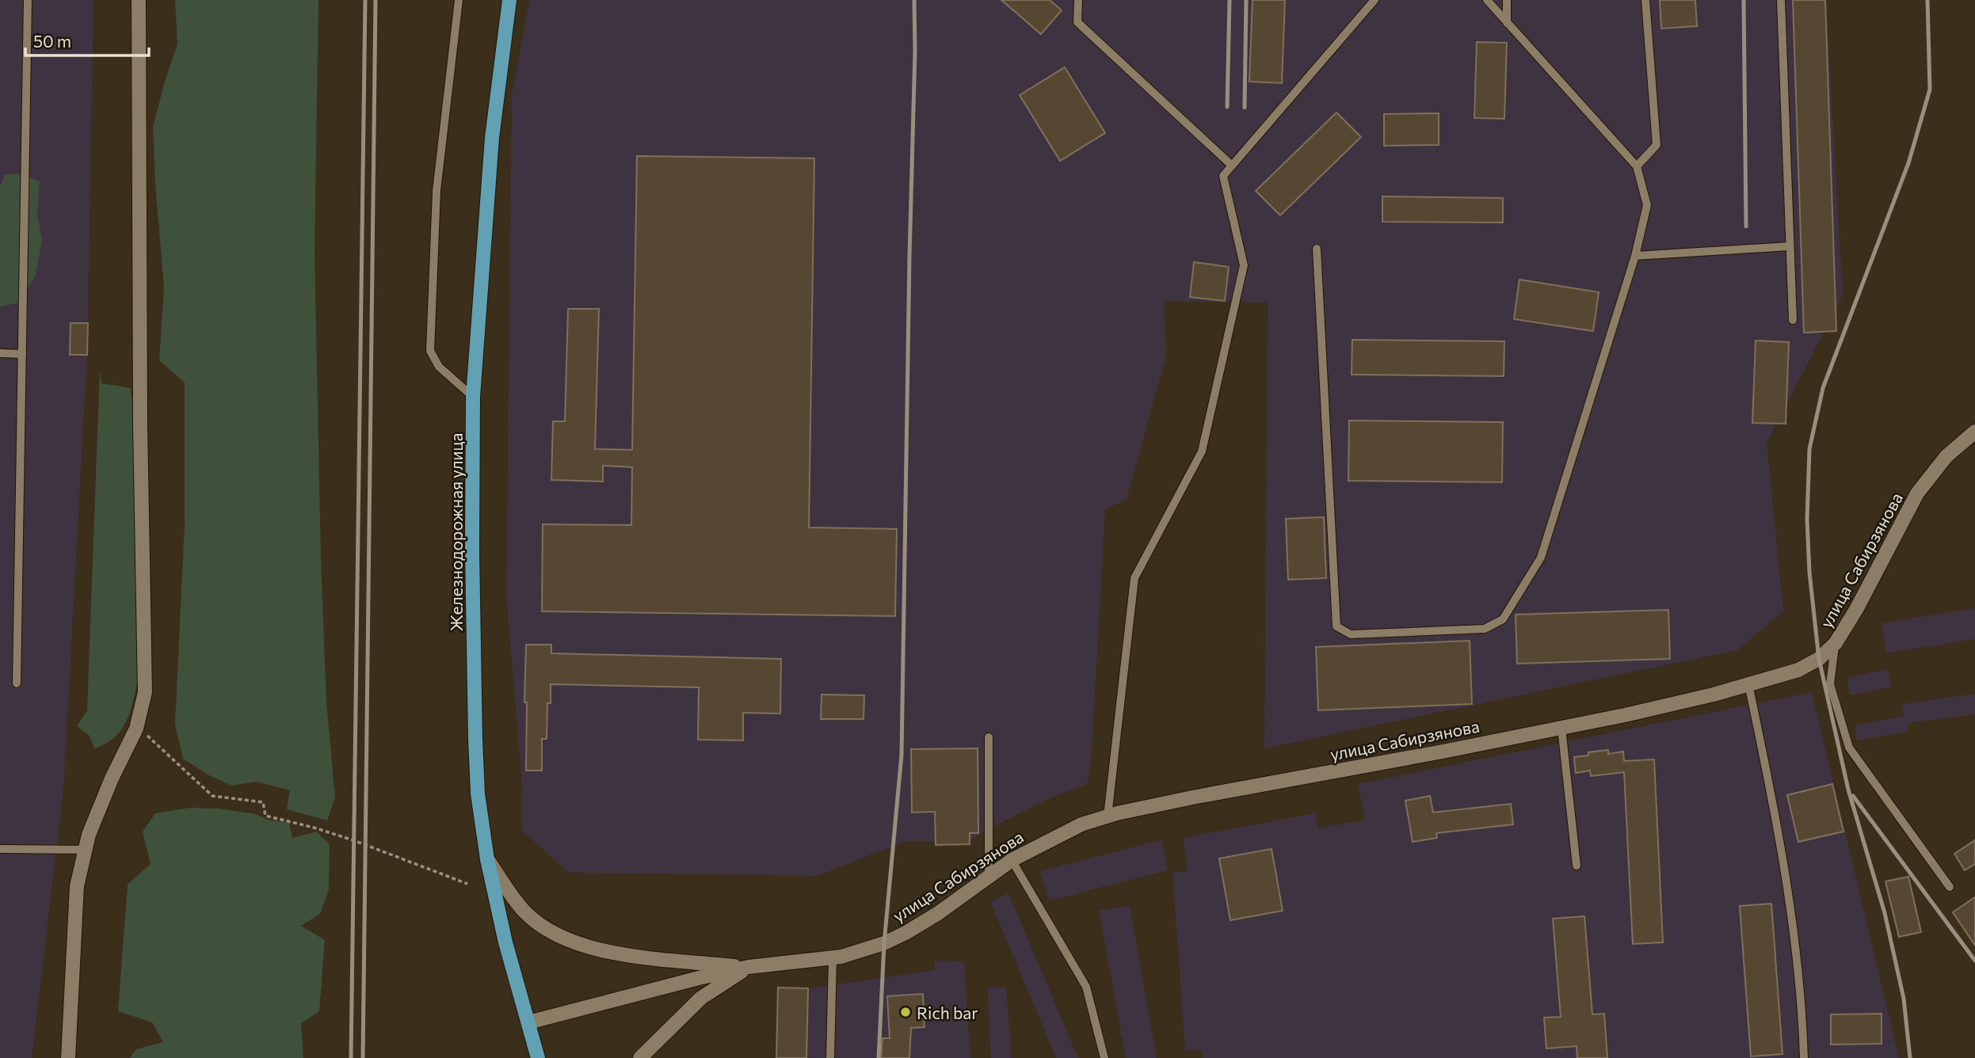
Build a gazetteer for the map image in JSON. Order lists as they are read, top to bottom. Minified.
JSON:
{"streets":{"main road":["Железнодорожная улица"],"street":["улица Сабирзянова"]},"places":["Rich bar"],"scale_bar":"50 m"}
